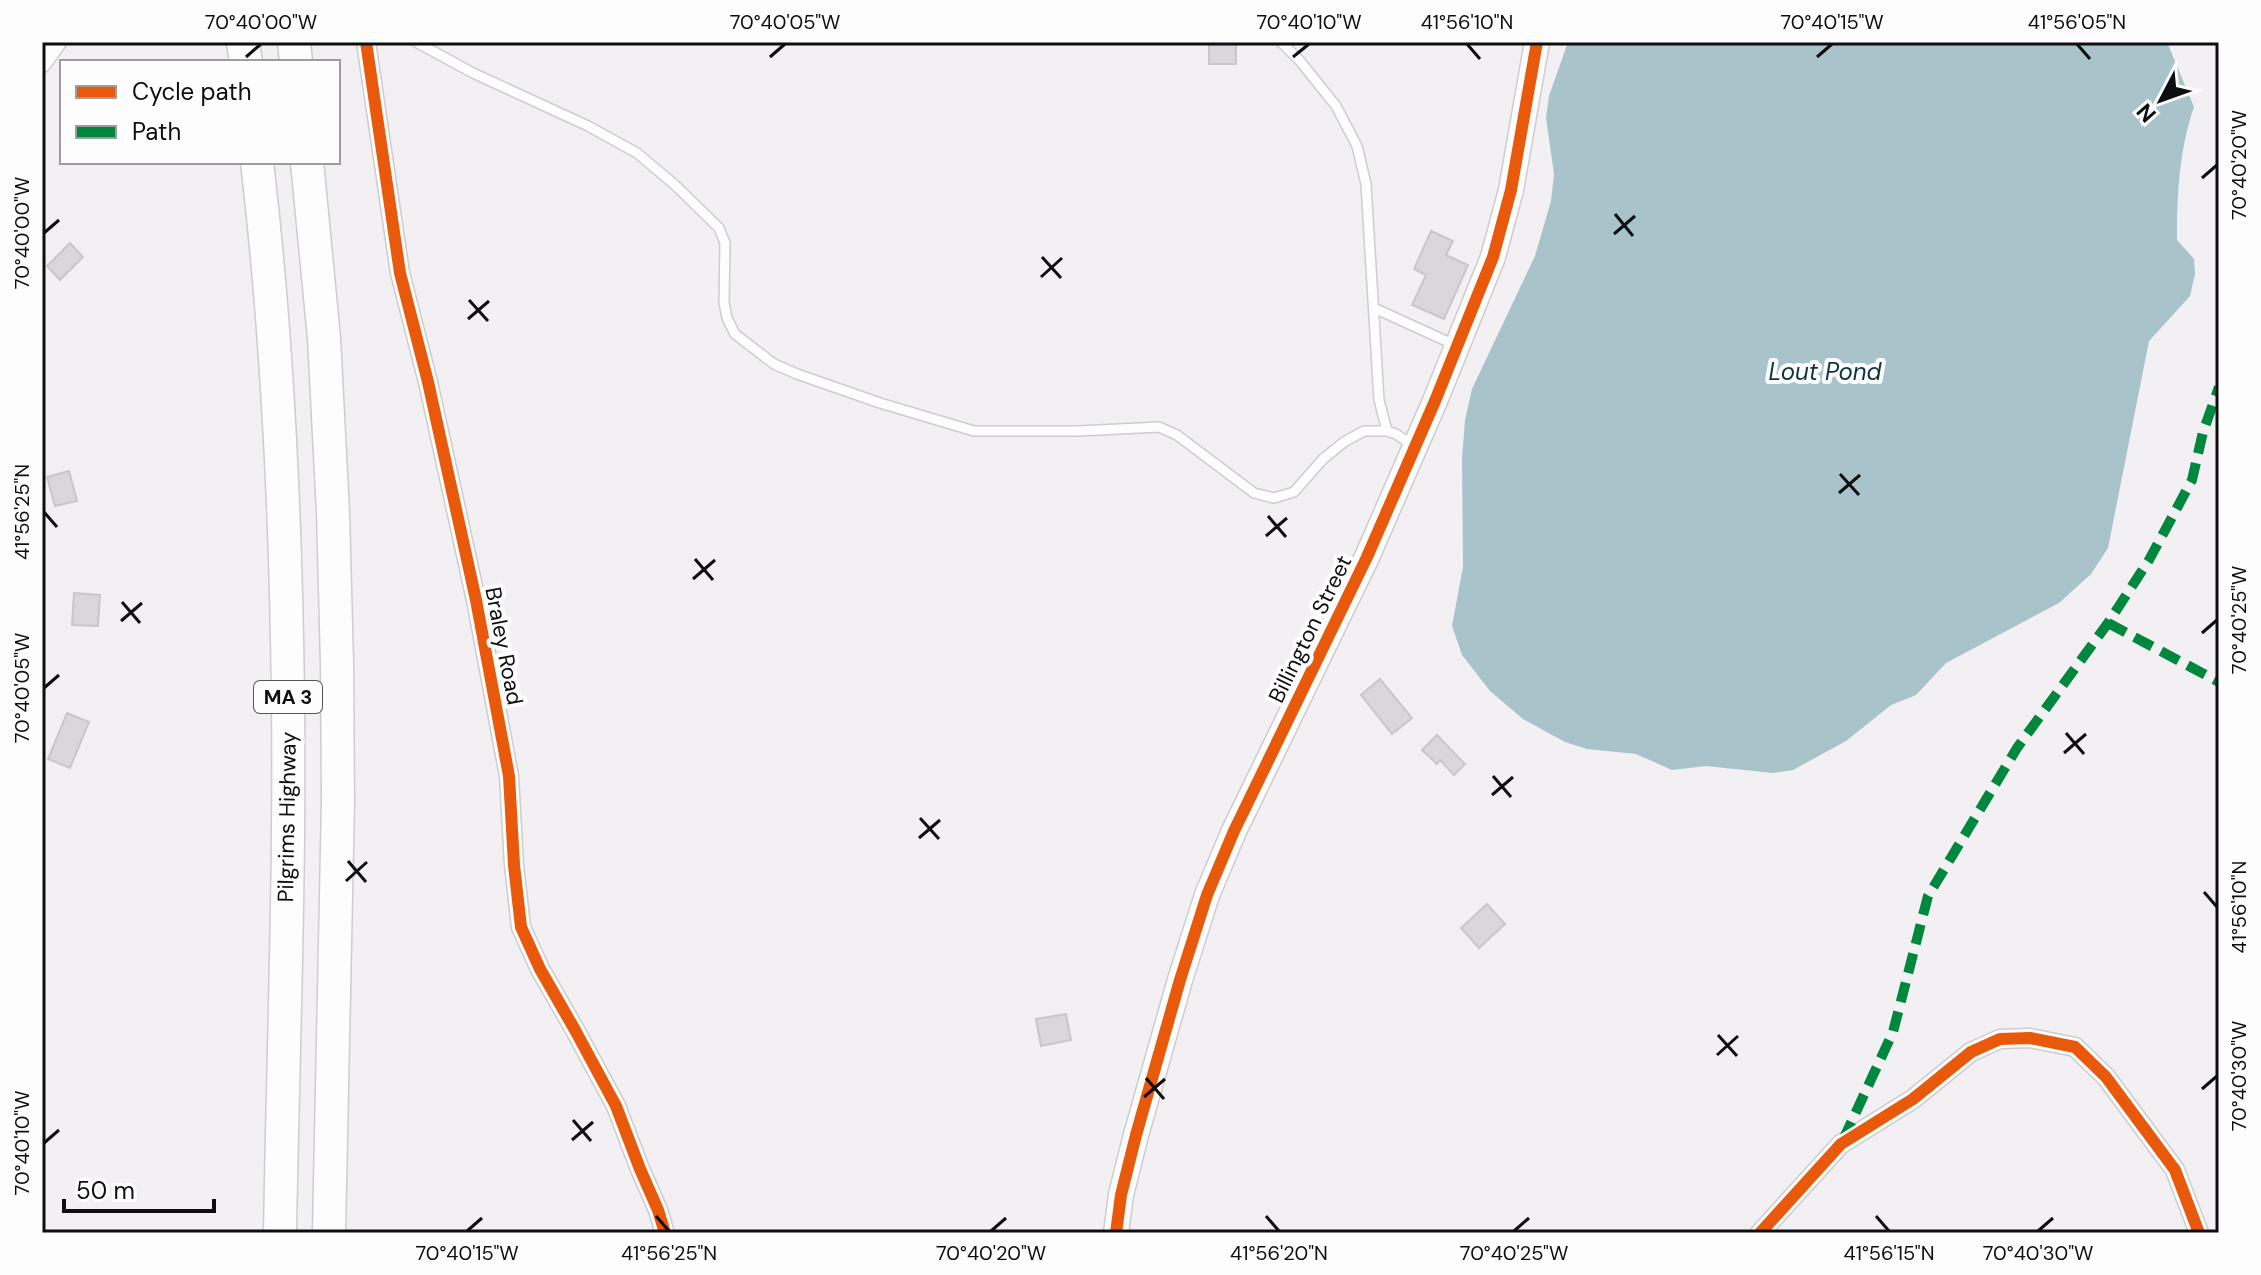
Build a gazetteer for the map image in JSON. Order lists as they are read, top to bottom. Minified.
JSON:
{"streets":{"highway":["MA 3","Pilgrims Highway"],"street":["Billington Street","Braley Road"]},"water":["Lout Pond"],"legend":["Cycle path","Path"],"scale_bar":"50 m","north":"bottom left","coordinates":["70°40'00\"W","70°40'05\"W","70°40'10\"W","41°56'10\"N","70°40'15\"W","41°56'05\"N","70°40'20\"W","41°56'25\"N","70°40'25\"W","70°40'30\"W","41°56'20\"N","41°56'15\"N"]}
